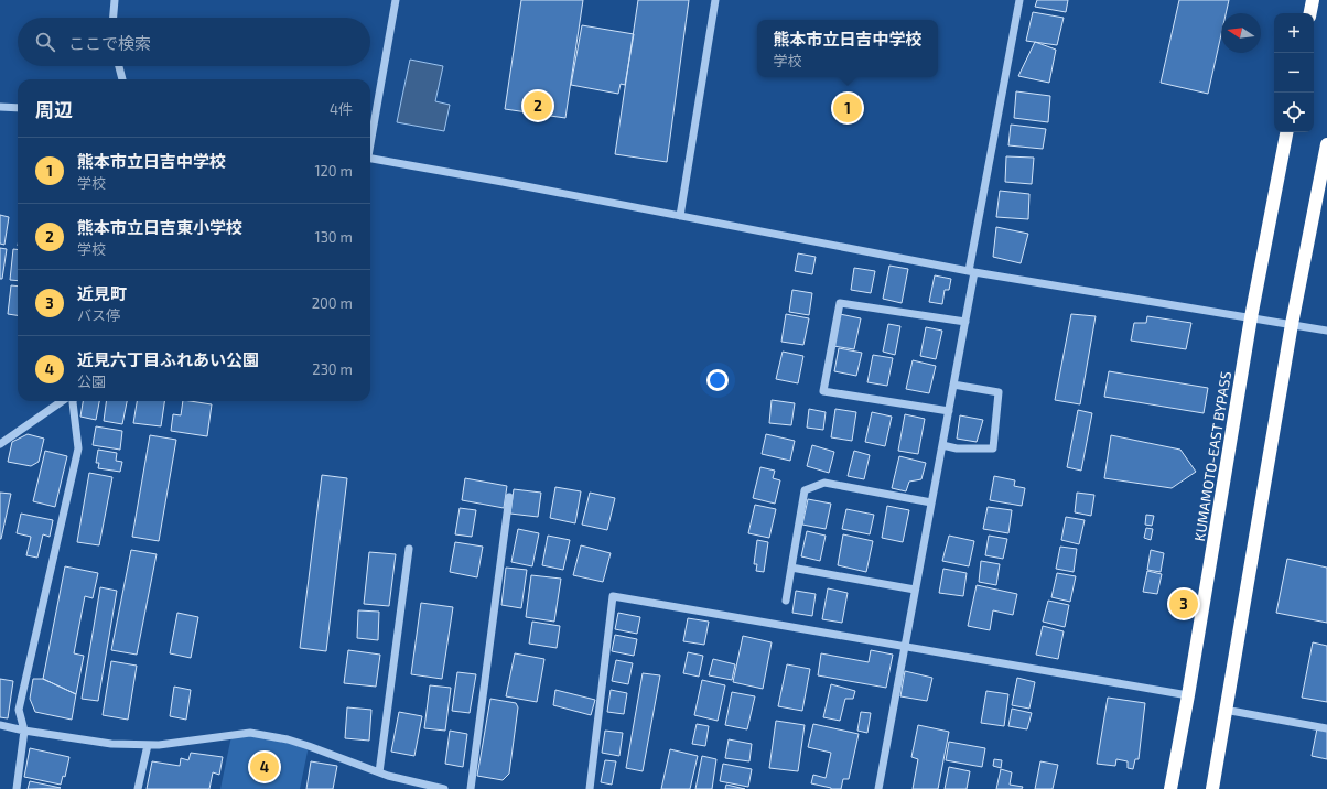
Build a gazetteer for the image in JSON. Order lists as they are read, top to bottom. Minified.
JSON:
{"streets":{"highway":["KUMAMOTO-EAST BYPASS"]},"north":"left","page":{"map_buttons":["+","−"],"search":"ここで検索","popup":["熊本市立日吉中学校","学校"],"heading":["周辺","4件"],"pins":["2","1","3","4"],"list":[{"mark":"1","name":"熊本市立日吉中学校","note":"学校","value":"120 m"},{"mark":"2","name":"熊本市立日吉東小学校","note":"学校","value":"130 m"},{"mark":"3","name":"近見町","note":"バス停","value":"200 m"},{"mark":"4","name":"近見六丁目ふれあい公園","note":"公園","value":"230 m"}]}}
